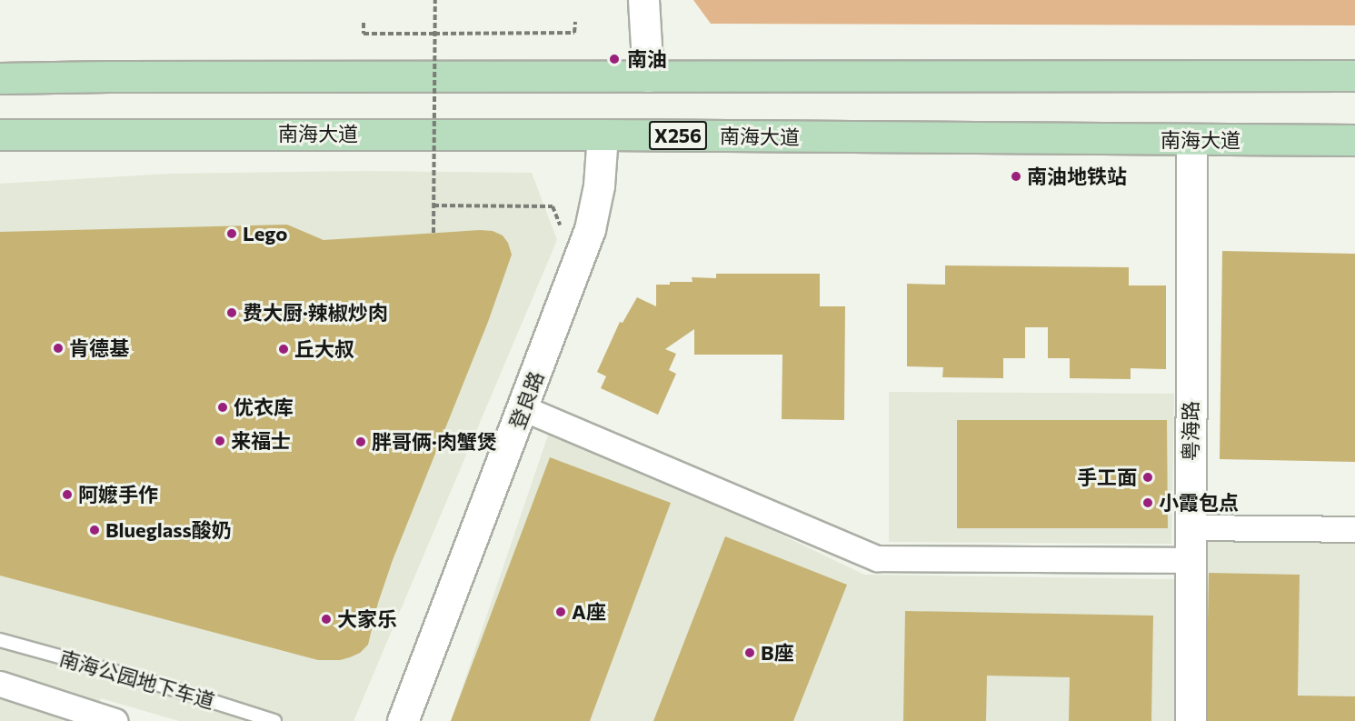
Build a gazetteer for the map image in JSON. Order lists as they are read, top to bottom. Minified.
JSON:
{"streets":{"main road":["南海大道","X256"],"street":["登良路","粤海路"],"lane":["南海公园地下车道"]},"crossings":[["南海大道","登良路"],["南海大道","粤海路"]],"places":["南油","南油地铁站","Lego","费大厨·辣椒炒肉","肯德基","丘大叔","优衣库","来福士","胖哥俩·肉蟹煲","手工面","阿嬷手作","小霞包点","Blueglass酸奶","A座","大家乐","B座"]}
